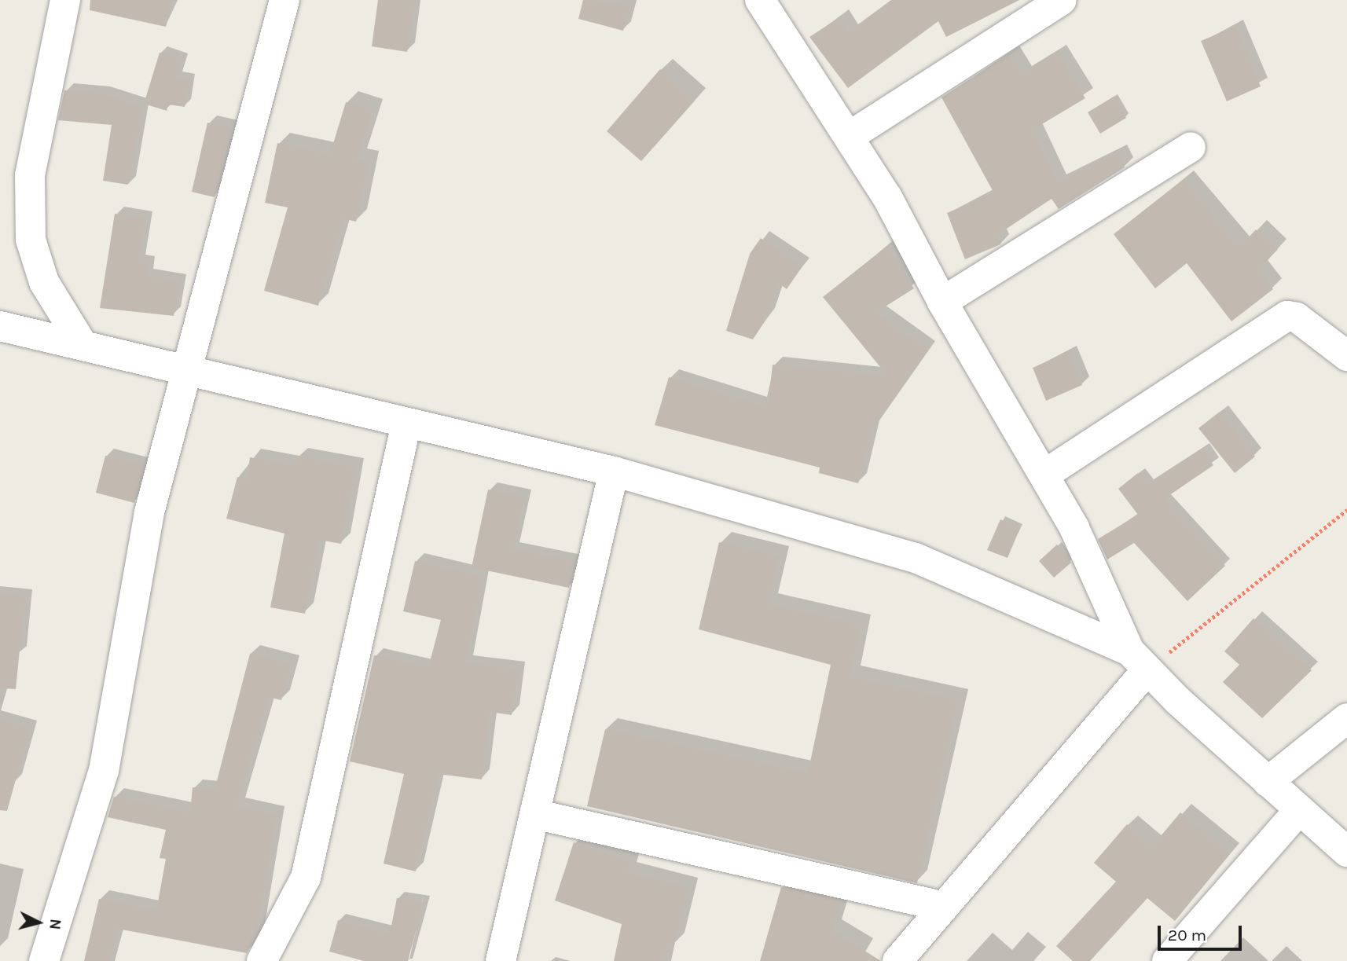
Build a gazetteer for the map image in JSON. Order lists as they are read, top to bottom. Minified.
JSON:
{"scale_bar":"20 m","north":"right"}
